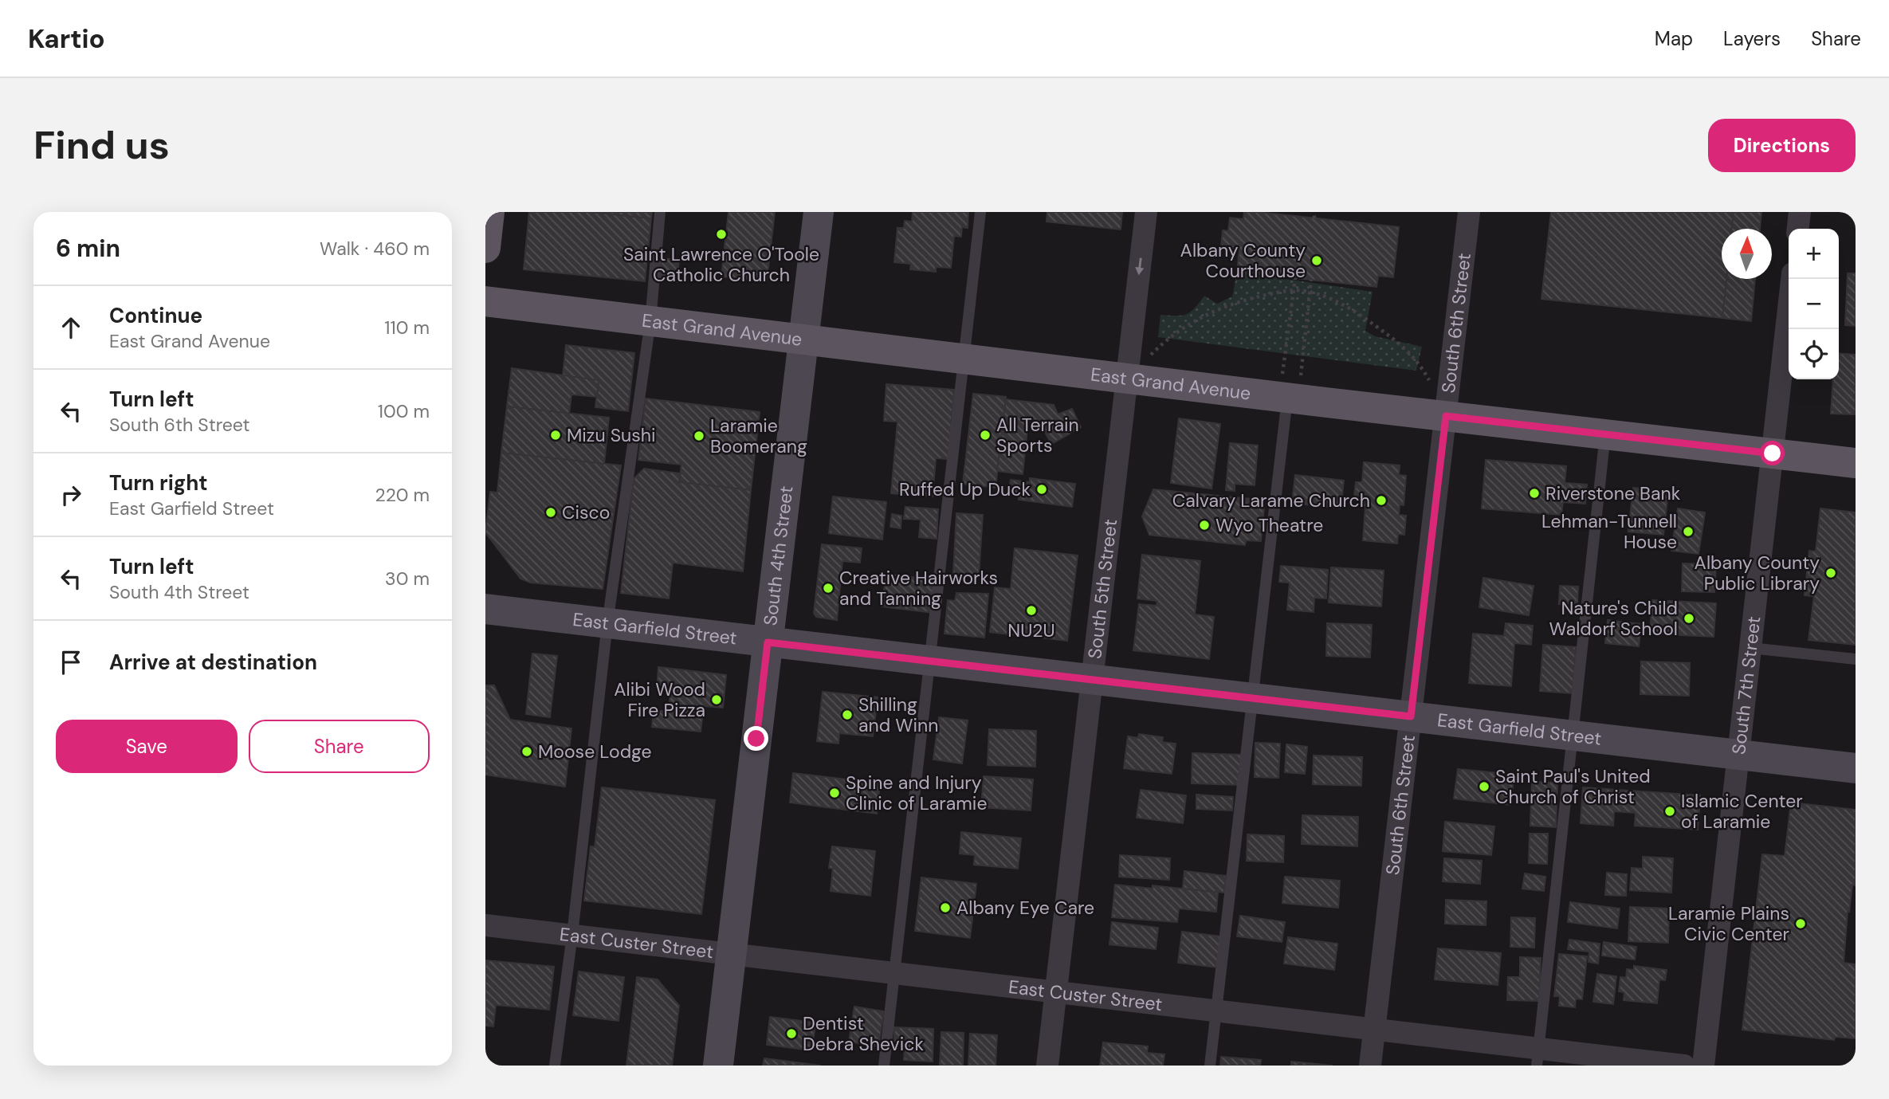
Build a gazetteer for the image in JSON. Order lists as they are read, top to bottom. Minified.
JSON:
{"streets":{"main road":["East Grand Avenue"],"street":["South 6th Street","South 4th Street","South 5th Street","East Garfield Street","South 7th Street","East Custer Street"]},"crossings":[["South 6th Street","East Grand Avenue"],["South 6th Street","East Garfield Street"],["South 6th Street","East Custer Street"],["East Grand Avenue","South 4th Street"],["East Grand Avenue","South 5th Street"],["East Grand Avenue","South 7th Street"],["South 4th Street","East Garfield Street"],["South 4th Street","East Custer Street"],["South 5th Street","East Garfield Street"],["South 5th Street","East Custer Street"],["East Garfield Street","South 7th Street"]],"places":["Saint Lawrence O'Toole Catholic Church","Albany County Courthouse","Mizu Sushi","All Terrain Sports","Laramie Boomerang","Ruffed Up Duck","Riverstone Bank","Calvary Larame Church","Cisco","Wyo Theatre","Lehman-Tunnell House","Albany County Public Library","Creative Hairworks and Tanning","NU2U","Nature's Child Waldorf School","Alibi Wood Fire Pizza","Shilling and Winn","Moose Lodge","Saint Paul's United Church of Christ","Spine and Injury Clinic of Laramie","Islamic Center of Laramie","Albany Eye Care","Laramie Plains Civic Center","Dentist Debra Shevick"],"north":"top","page":{"header":"Kartio","nav":["Map","Layers","Share"],"buttons":["Directions",["Save","Share"]],"title":"Find us","heading":["6 min","Walk · 460 m"],"map_buttons":["+","−"],"list":[["Continue","East Grand Avenue","110 m"],["Turn left","South 6th Street","100 m"],["Turn right","East Garfield Street","220 m"],["Turn left","South 4th Street","30 m"],"Arrive at destination"]}}
